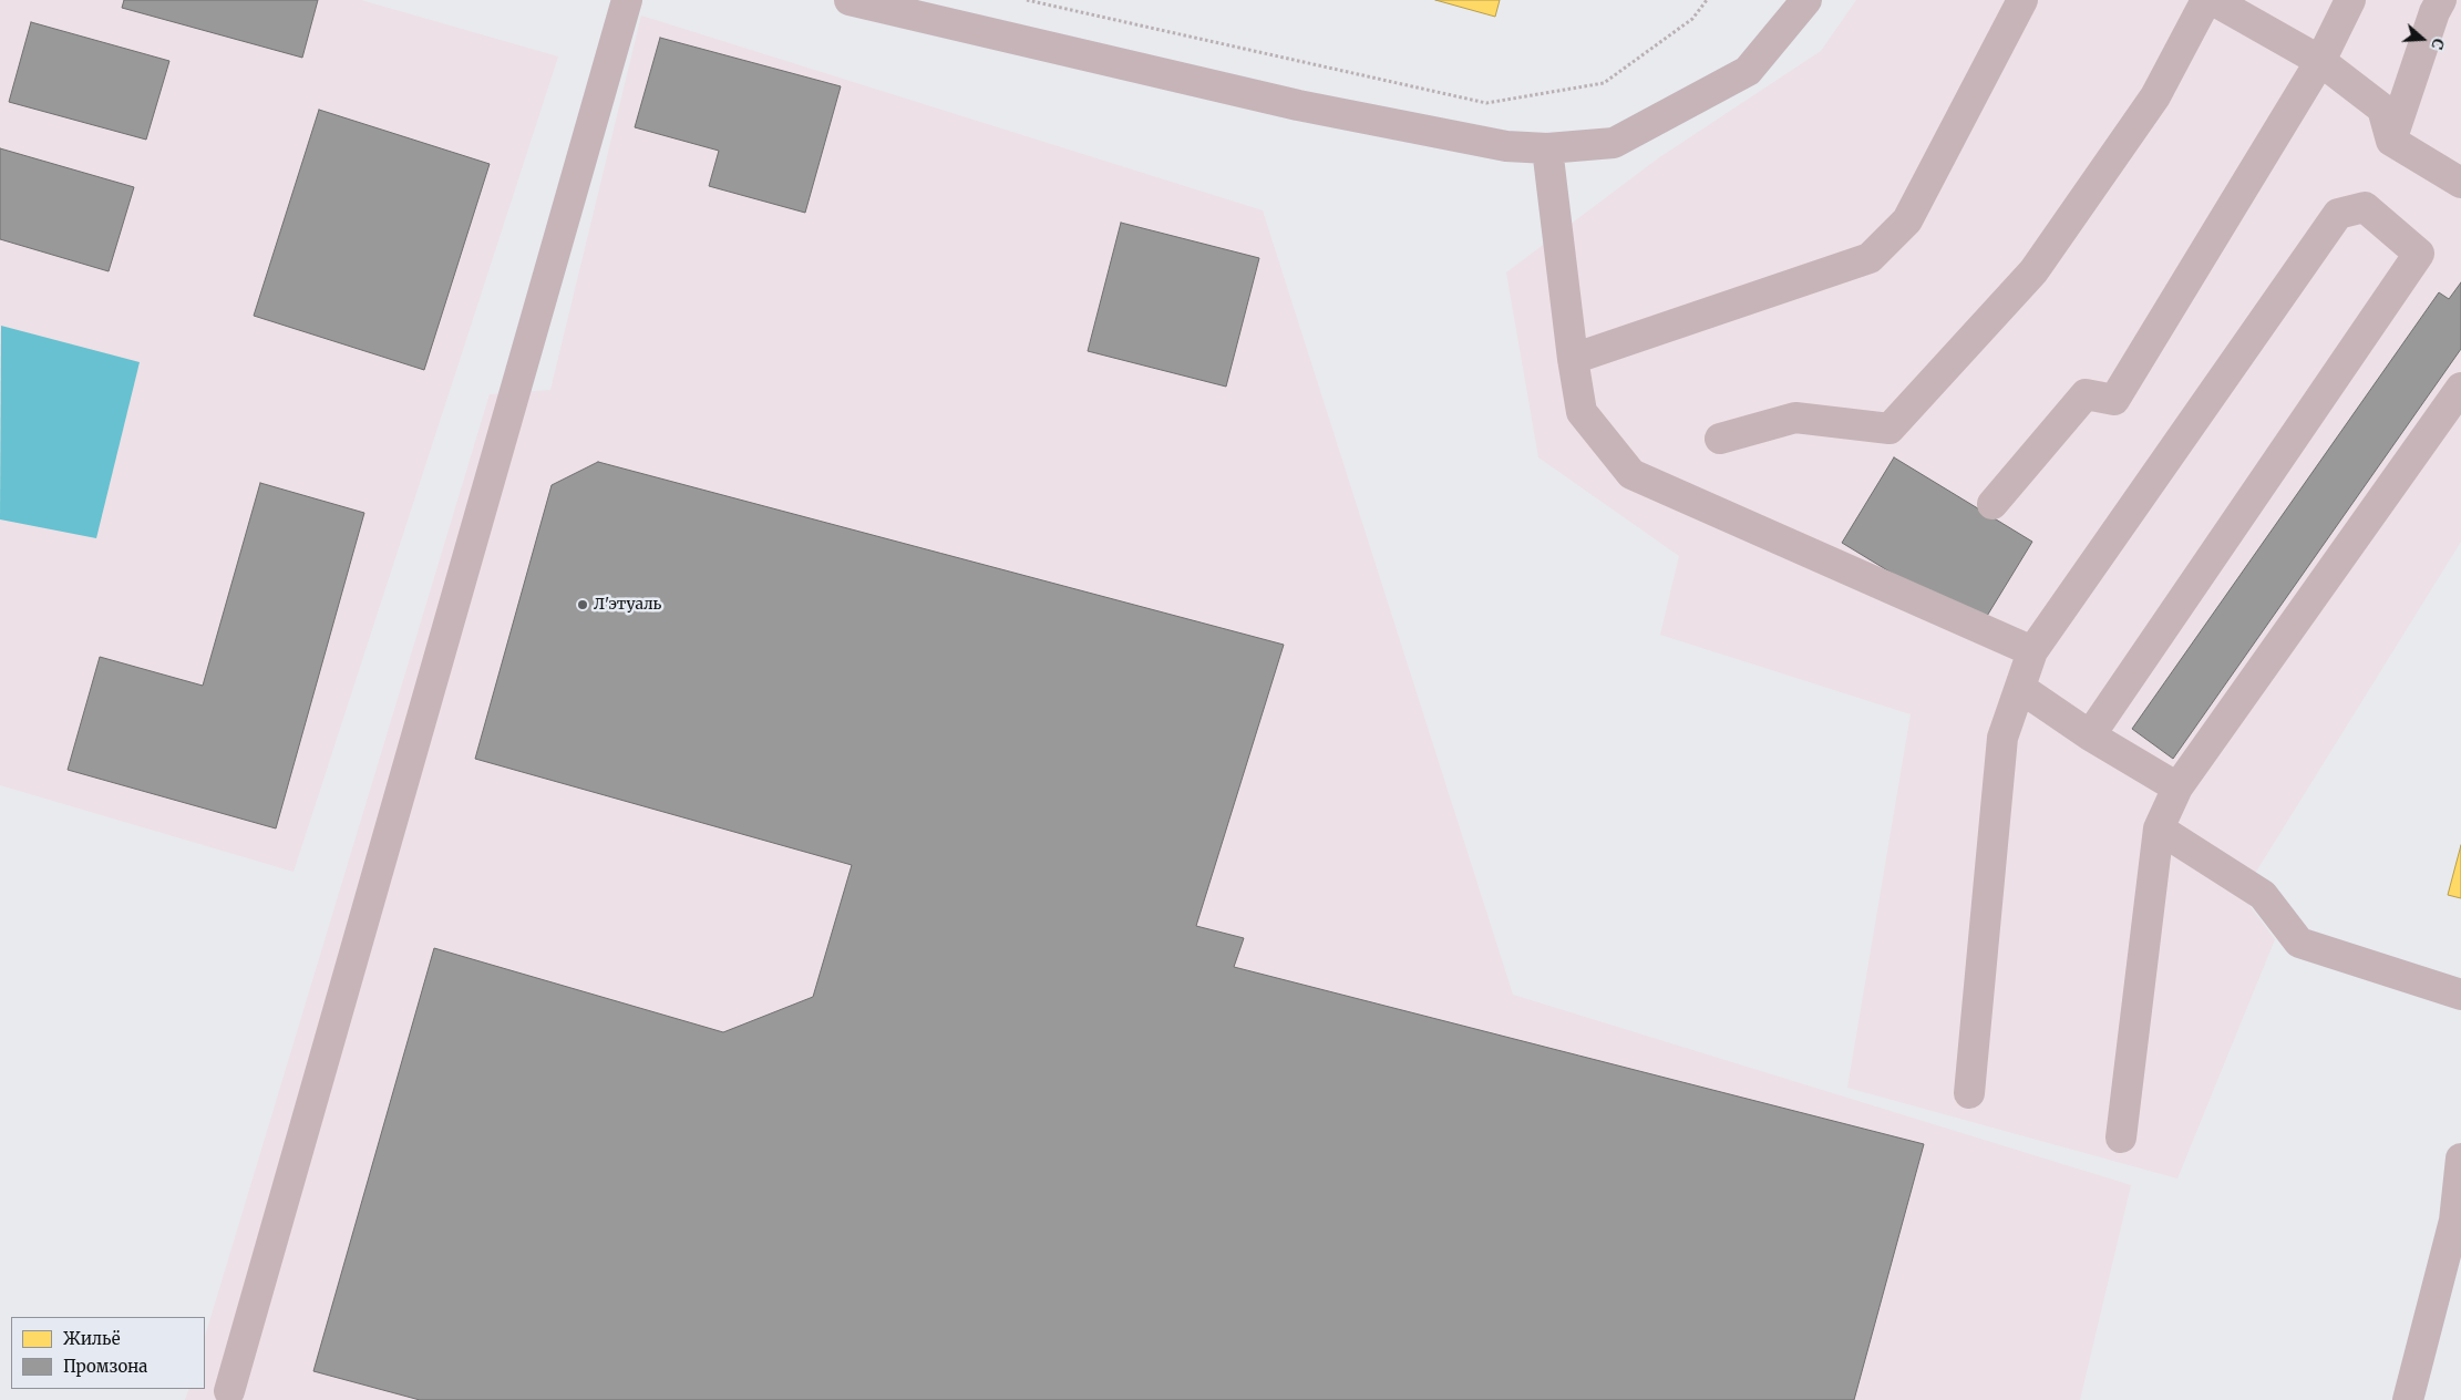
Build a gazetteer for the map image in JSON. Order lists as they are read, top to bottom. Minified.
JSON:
{"places":["Л'этуаль"],"legend":["Жильё","Промзона"],"north":"right"}
